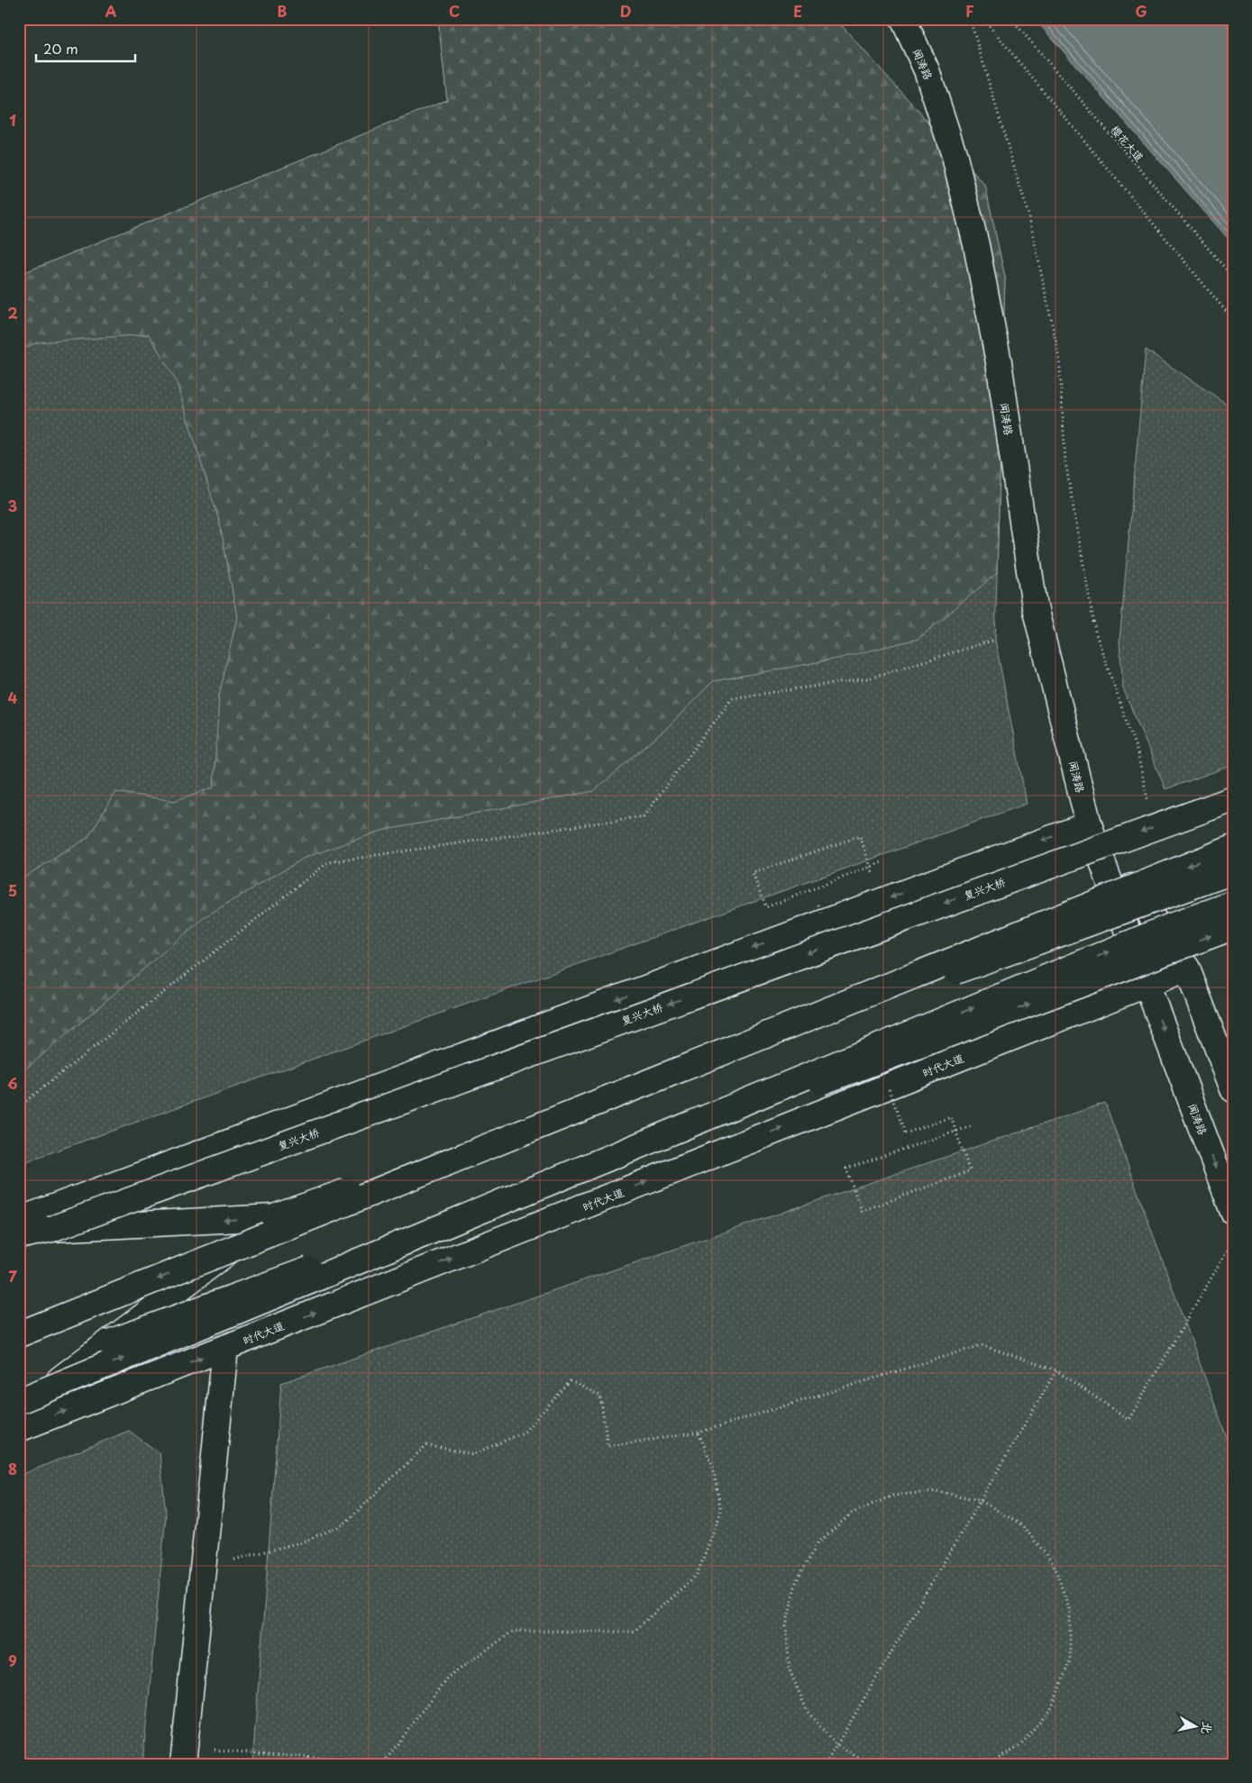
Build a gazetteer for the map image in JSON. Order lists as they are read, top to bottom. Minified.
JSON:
{"streets":{"main road":["闻涛路","复兴大桥","时代大道"],"path":["樱花大道"]},"crossings":[["闻涛路","时代大道"]],"scale_bar":"20 m","north":"right","grid":{"columns":["A","B","C","D","E","F","G"],"rows":["1","2","3","4","5","6","7","8","9"]}}
